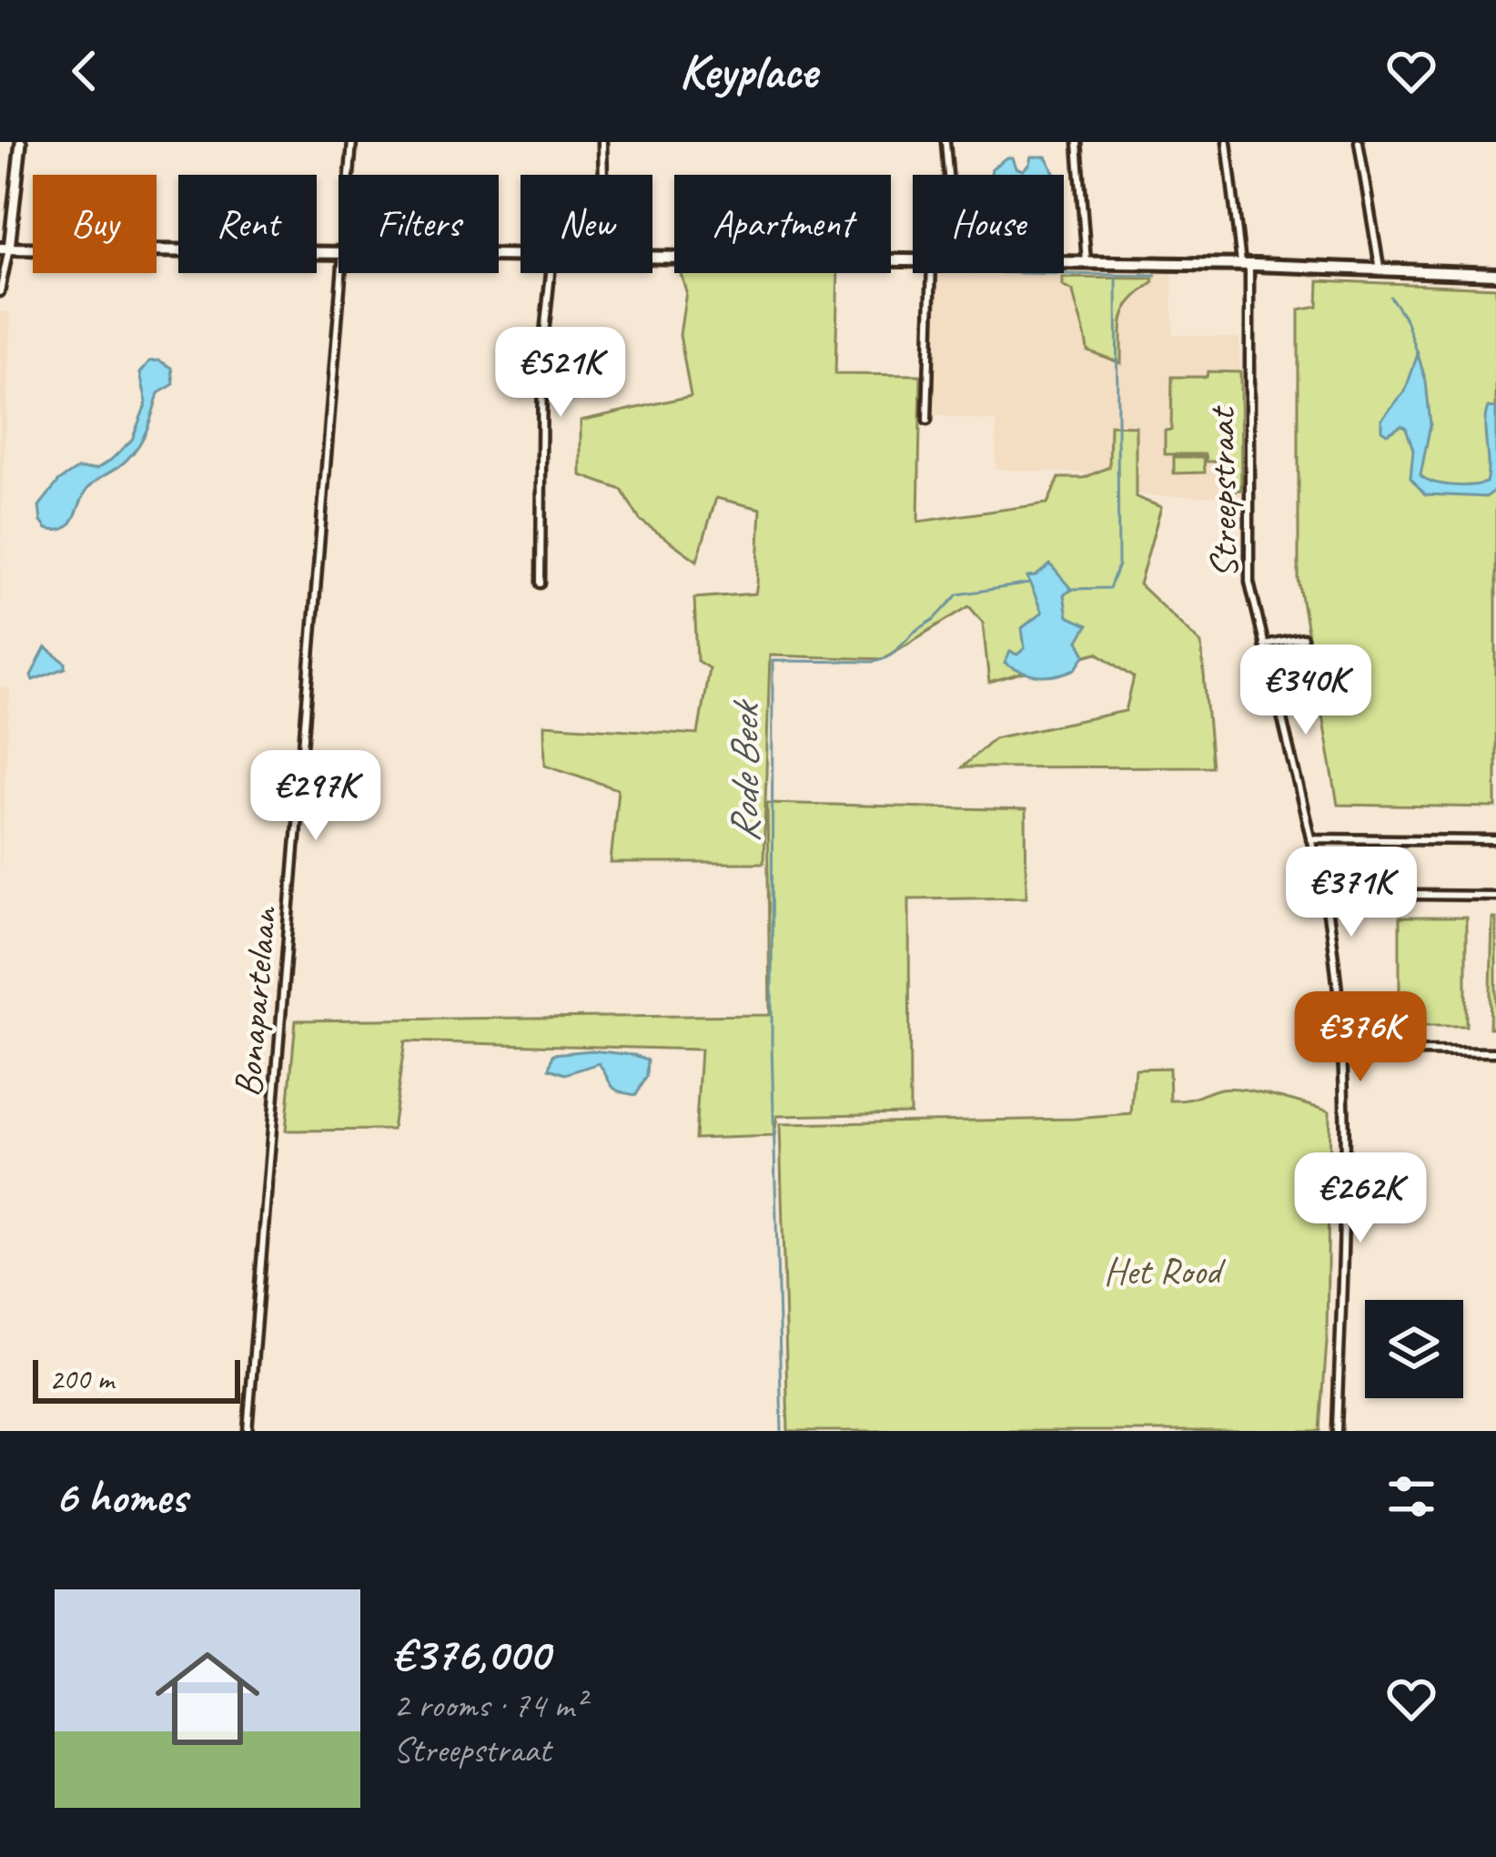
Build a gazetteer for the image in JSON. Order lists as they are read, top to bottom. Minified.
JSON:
{"streets":{"street":["Streepstraat","Bonapartelaan"]},"water":["Rode Beek"],"parks":["Het Rood"],"scale_bar":"200 m","page":{"header":"Keyplace","chip":["Buy","Rent","Filters","New","Apartment","House"],"price":["€521K","€340K","€297K","€371K","€376K","€262K"],"scale":"200 m","heading":"6 homes","list":[{"name":"€376,000","note":"2 rooms · 74 m² · Streepstraat"}]}}
